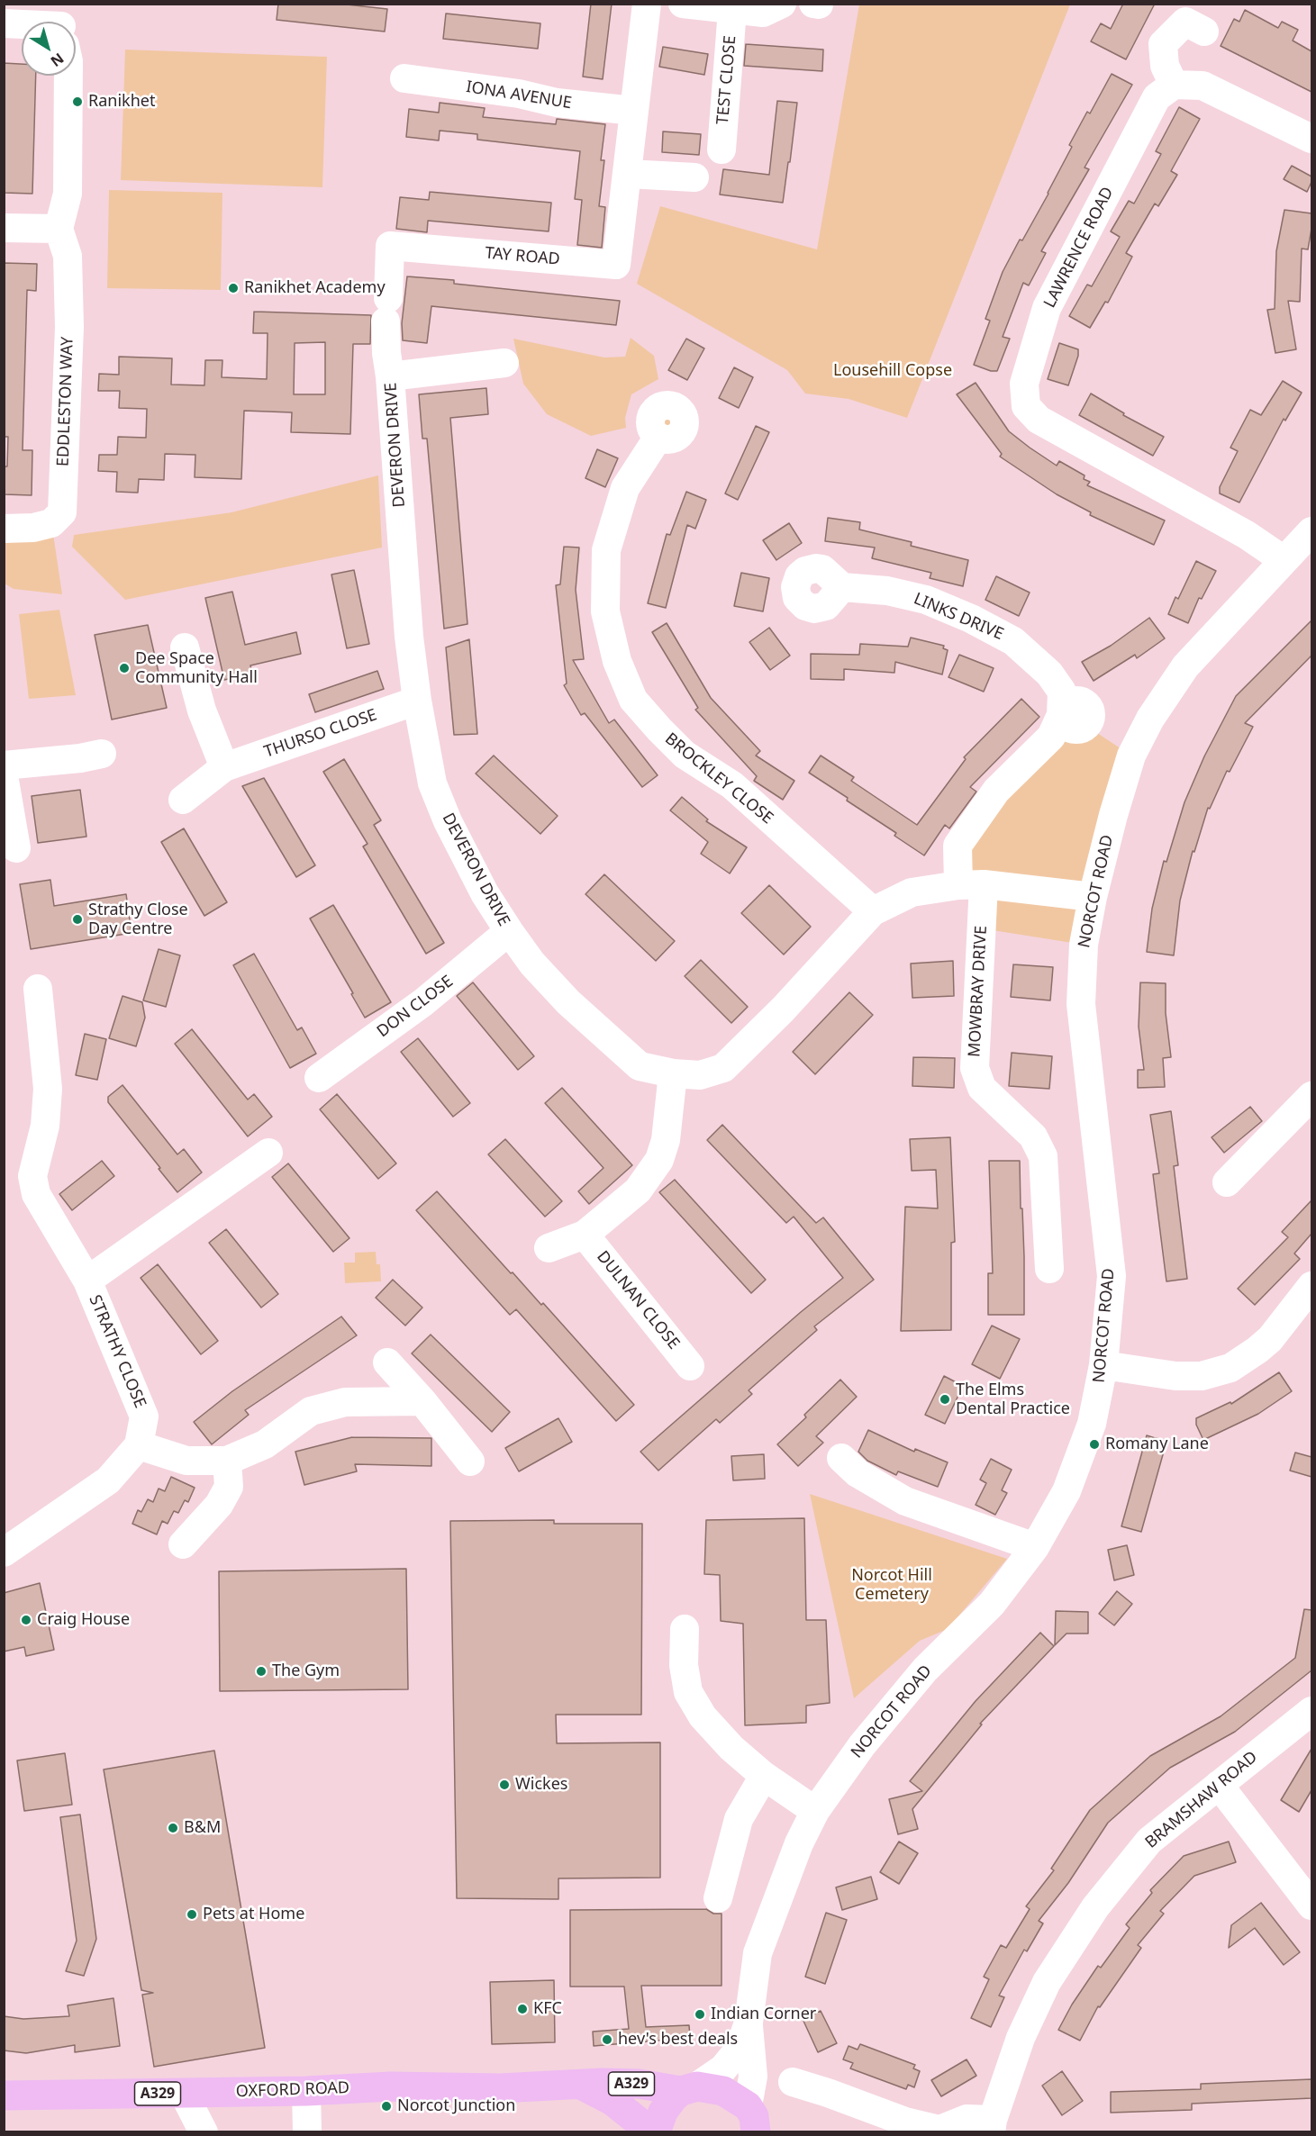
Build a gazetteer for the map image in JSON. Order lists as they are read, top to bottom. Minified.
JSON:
{"streets":{"main road":["A329","OXFORD ROAD"],"street":["TEST CLOSE","IONA AVENUE","LAWRENCE ROAD","TAY ROAD","EDDLESTON WAY","DEVERON DRIVE","LINKS DRIVE","THURSO CLOSE","BROCKLEY CLOSE","NORCOT ROAD","MOWBRAY DRIVE","DON CLOSE","DULNAN CLOSE","STRATHY CLOSE","BRAMSHAW ROAD"]},"crossings":[["IONA AVENUE","TAY ROAD"],["LAWRENCE ROAD","NORCOT ROAD"],["TAY ROAD","DEVERON DRIVE"],["DEVERON DRIVE","THURSO CLOSE"],["DEVERON DRIVE","BROCKLEY CLOSE"],["DEVERON DRIVE","DON CLOSE"],["DEVERON DRIVE","DULNAN CLOSE"],["LINKS DRIVE","MOWBRAY DRIVE"],["NORCOT ROAD","OXFORD ROAD"]],"parks":["Lousehill Copse","Norcot Hill Cemetery"],"places":["Ranikhet","Ranikhet Academy","Dee Space Community Hall","Strathy Close Day Centre","The Elms Dental Practice","Romany Lane","Craig House","The Gym","Wickes","B&M","Pets at Home","KFC","Indian Corner","hev's best deals","Norcot Junction"],"north":"bottom right"}
